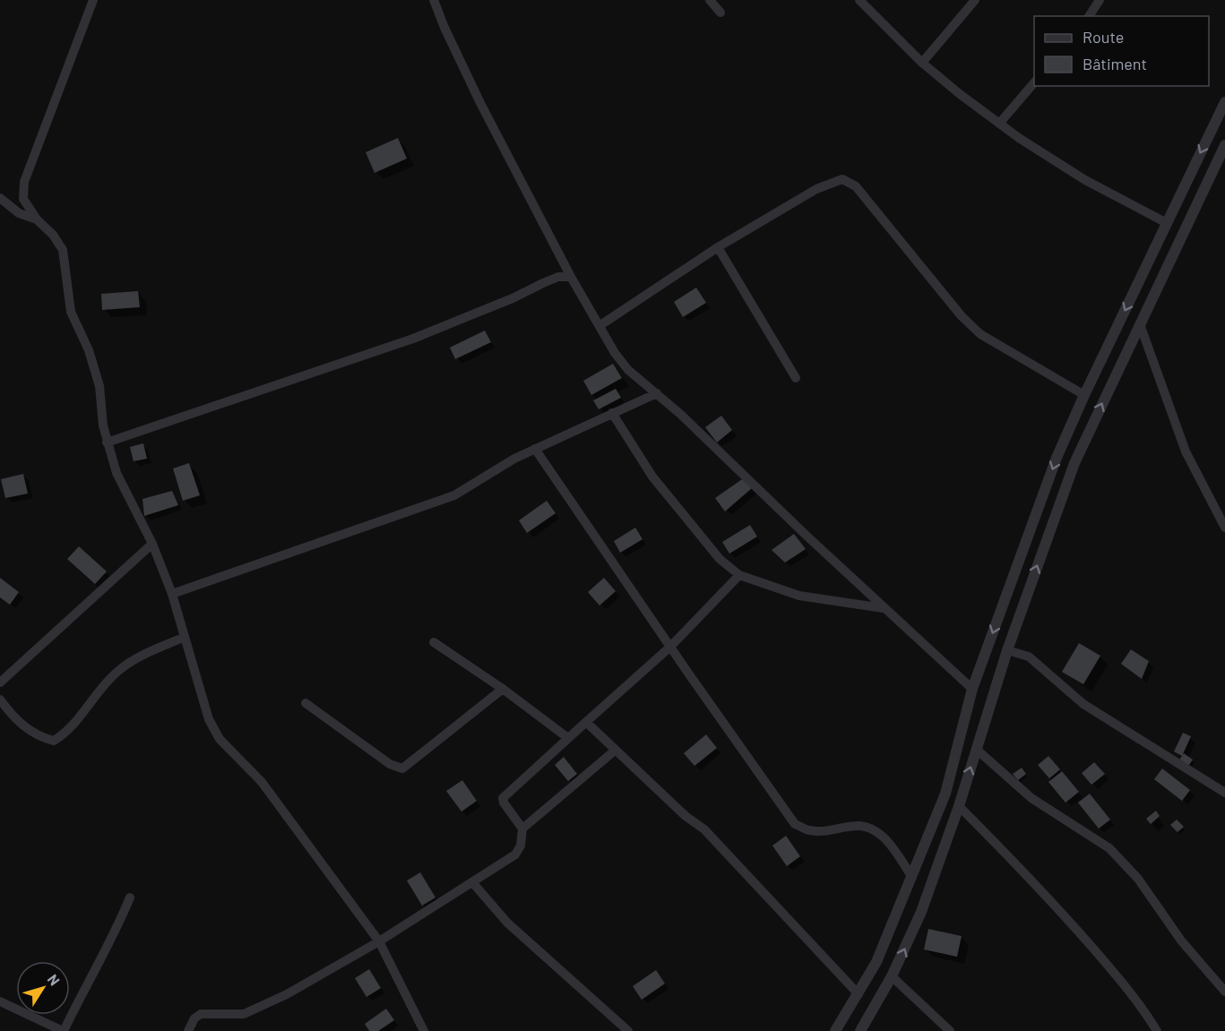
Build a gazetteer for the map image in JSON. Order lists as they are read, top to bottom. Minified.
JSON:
{"legend":["Route","Bâtiment"],"north":"top right"}
